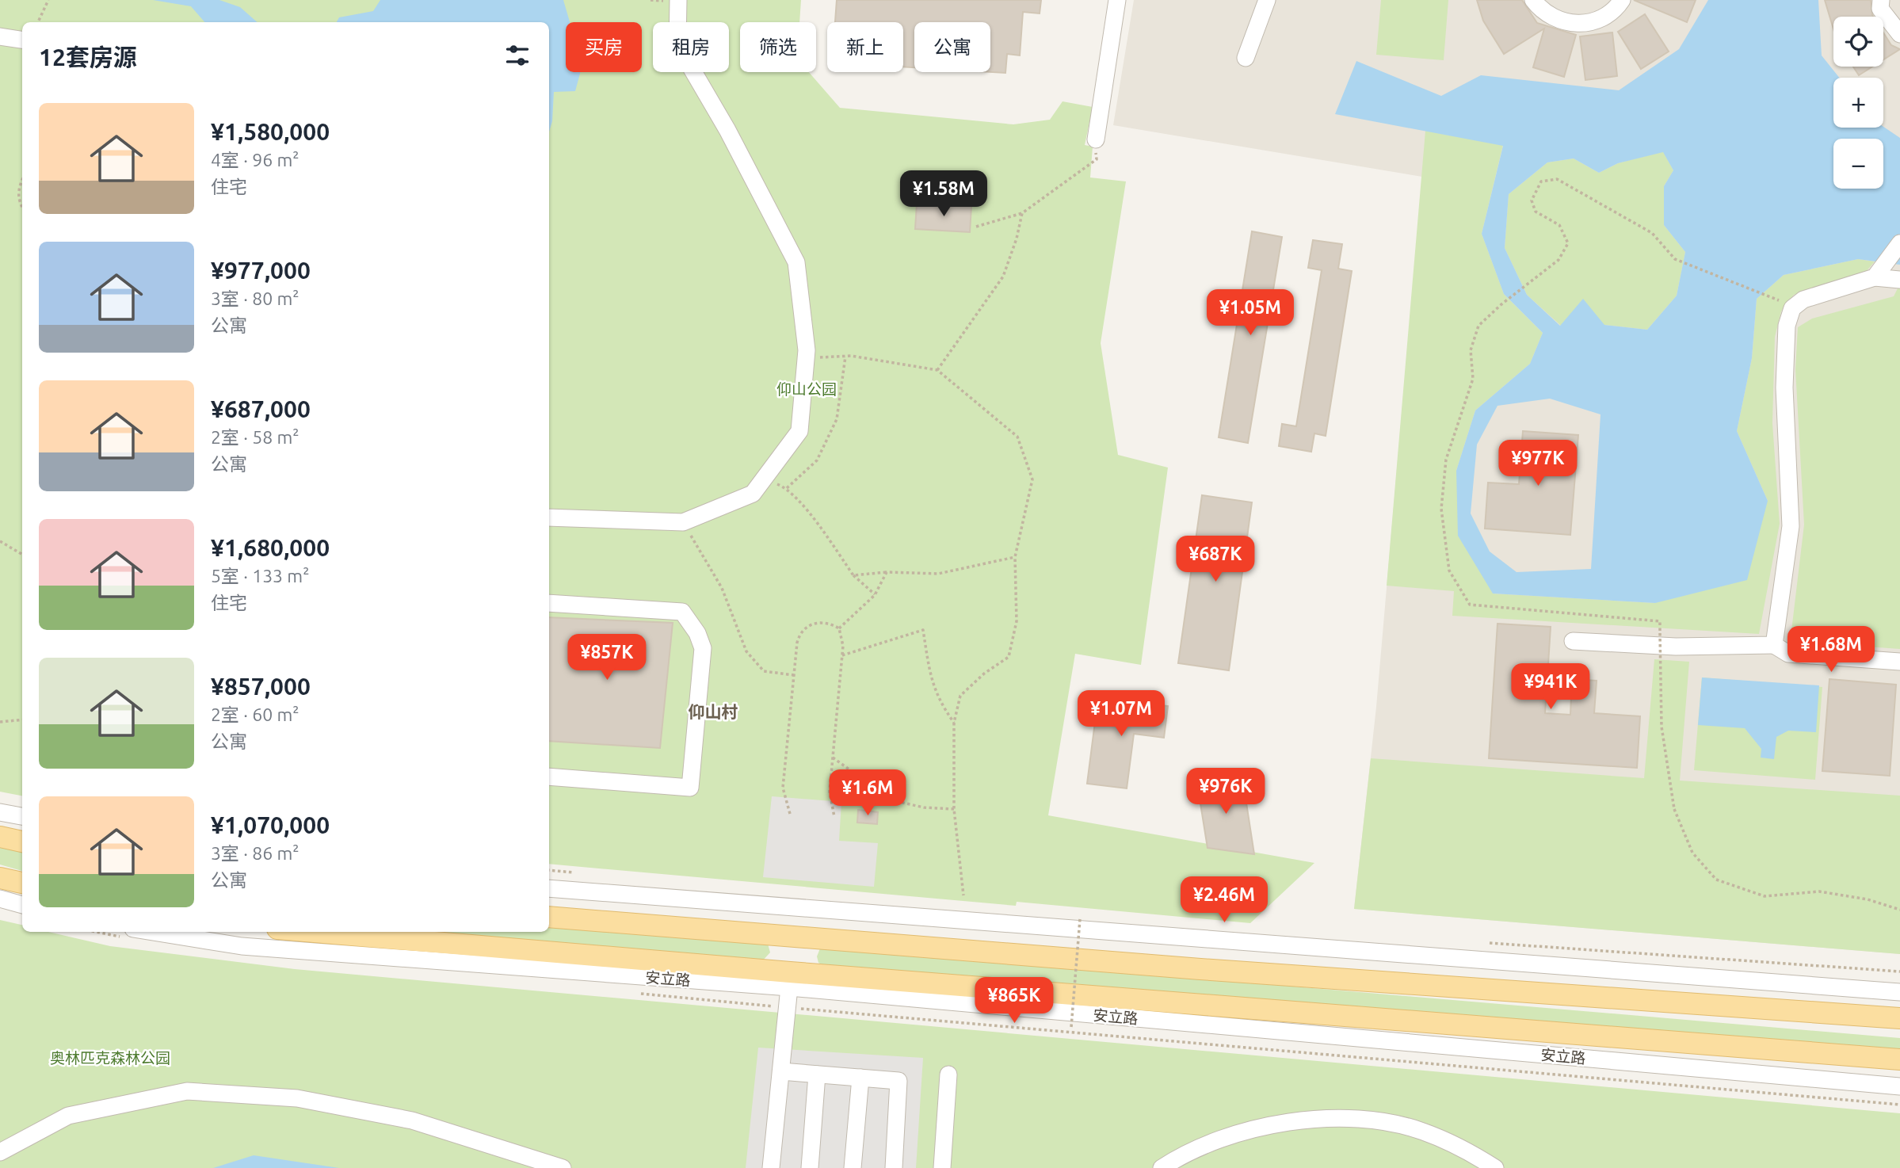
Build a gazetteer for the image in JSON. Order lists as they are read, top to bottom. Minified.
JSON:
{"streets":{"main road":["安立路"]},"districts":["仰山村"],"parks":["仰山公园","奥林匹克森林公园"],"page":{"map_buttons":["+","−"],"chip":["买房","租房","筛选","新上","公寓"],"heading":"12套房源","list":[{"name":"¥1,580,000","note":"4室 · 96 m² · 住宅"},{"name":"¥977,000","note":"3室 · 80 m² · 公寓"},{"name":"¥687,000","note":"2室 · 58 m² · 公寓"},{"name":"¥1,680,000","note":"5室 · 133 m² · 住宅"},{"name":"¥857,000","note":"2室 · 60 m² · 公寓"},{"name":"¥1,070,000","note":"3室 · 86 m² · 公寓"}],"price":["¥1.58M","¥1.05M","¥977K","¥687K","¥1.68M","¥857K","¥941K","¥1.07M","¥976K","¥1.6M","¥2.46M","¥865K"]}}
